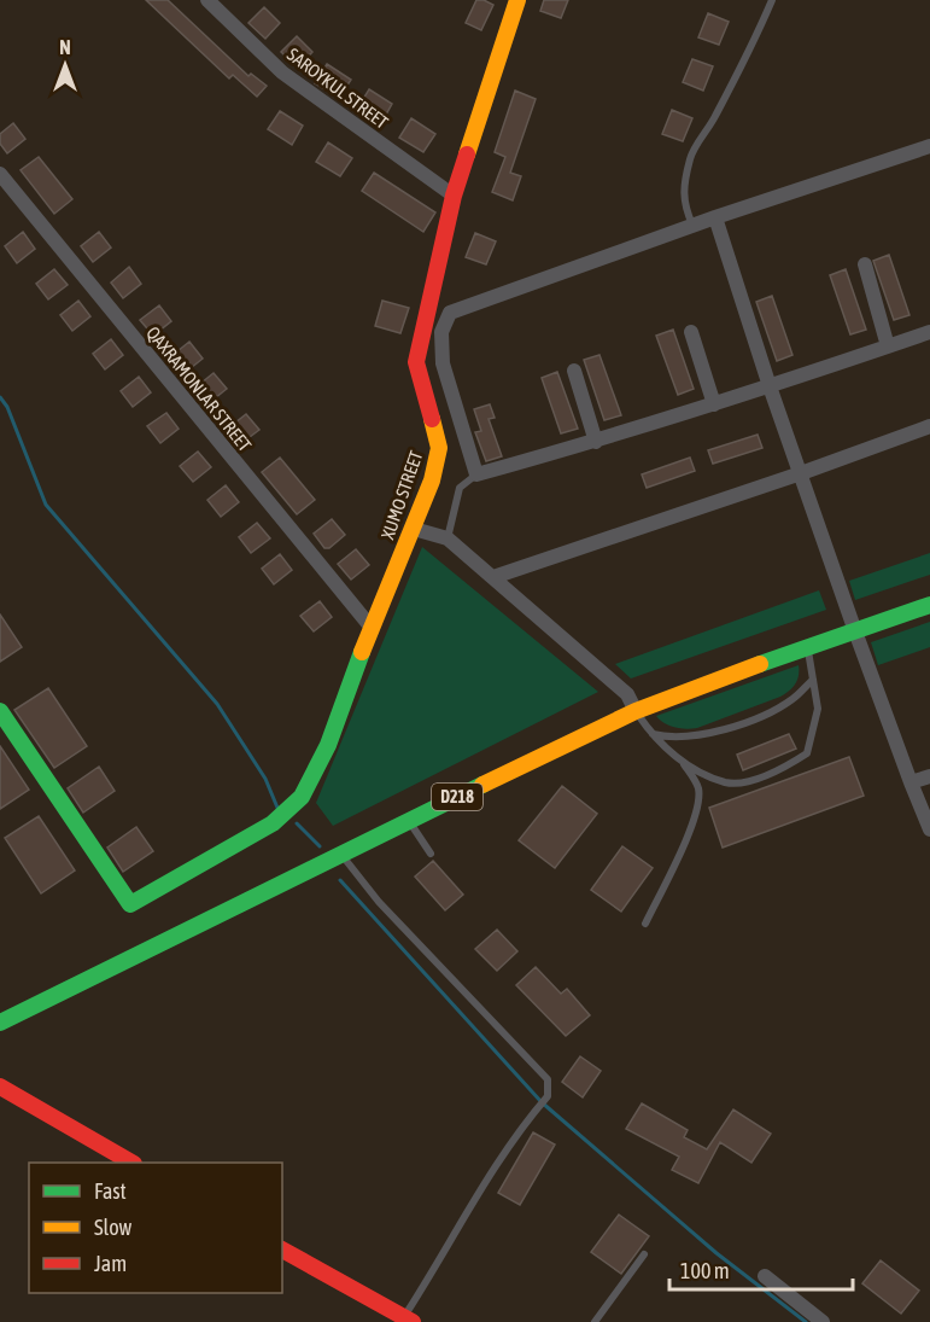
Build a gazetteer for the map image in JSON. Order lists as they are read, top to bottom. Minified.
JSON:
{"streets":{"street":["SAROYKUL STREET","QAXRAMONLAR STREET","XUMO STREET","D218"]},"crossings":[["SAROYKUL STREET","XUMO STREET"],["QAXRAMONLAR STREET","XUMO STREET"]],"legend":["Fast","Slow","Jam"],"scale_bar":"100 m","north":"top"}
